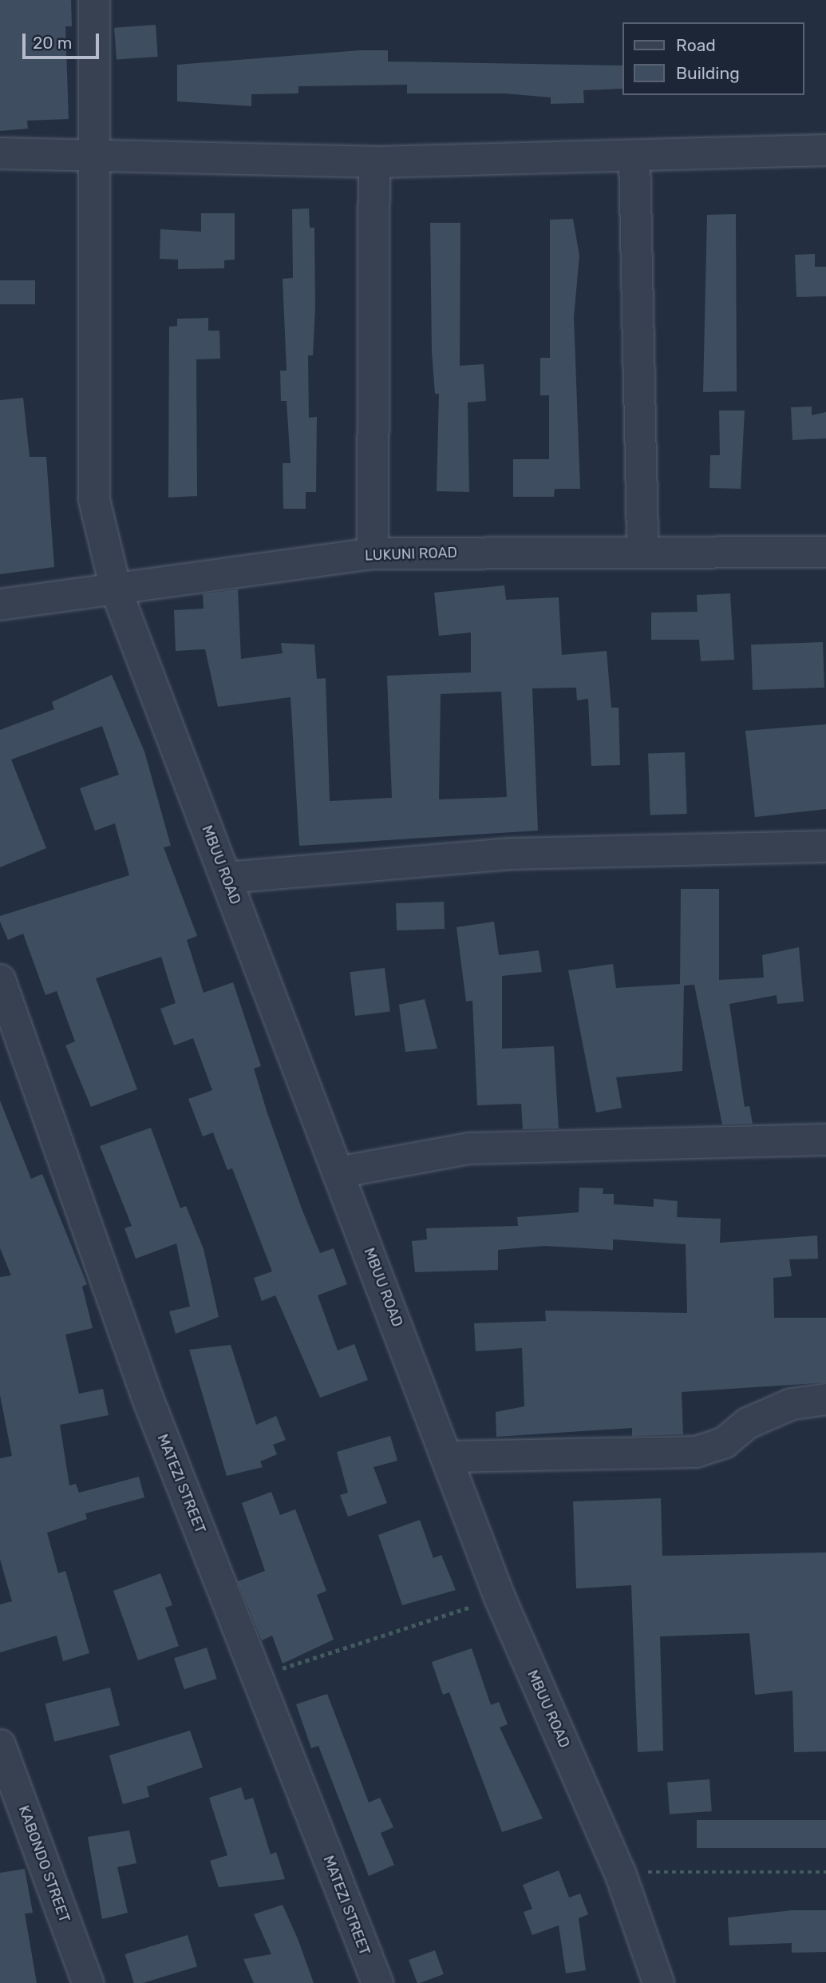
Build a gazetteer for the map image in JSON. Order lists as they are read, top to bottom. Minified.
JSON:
{"streets":{"street":["LUKUNI ROAD","MBUU ROAD","MATEZI STREET","KABONDO STREET"]},"crossings":[["LUKUNI ROAD","MBUU ROAD"]],"legend":["Road","Building"],"scale_bar":"20 m"}
